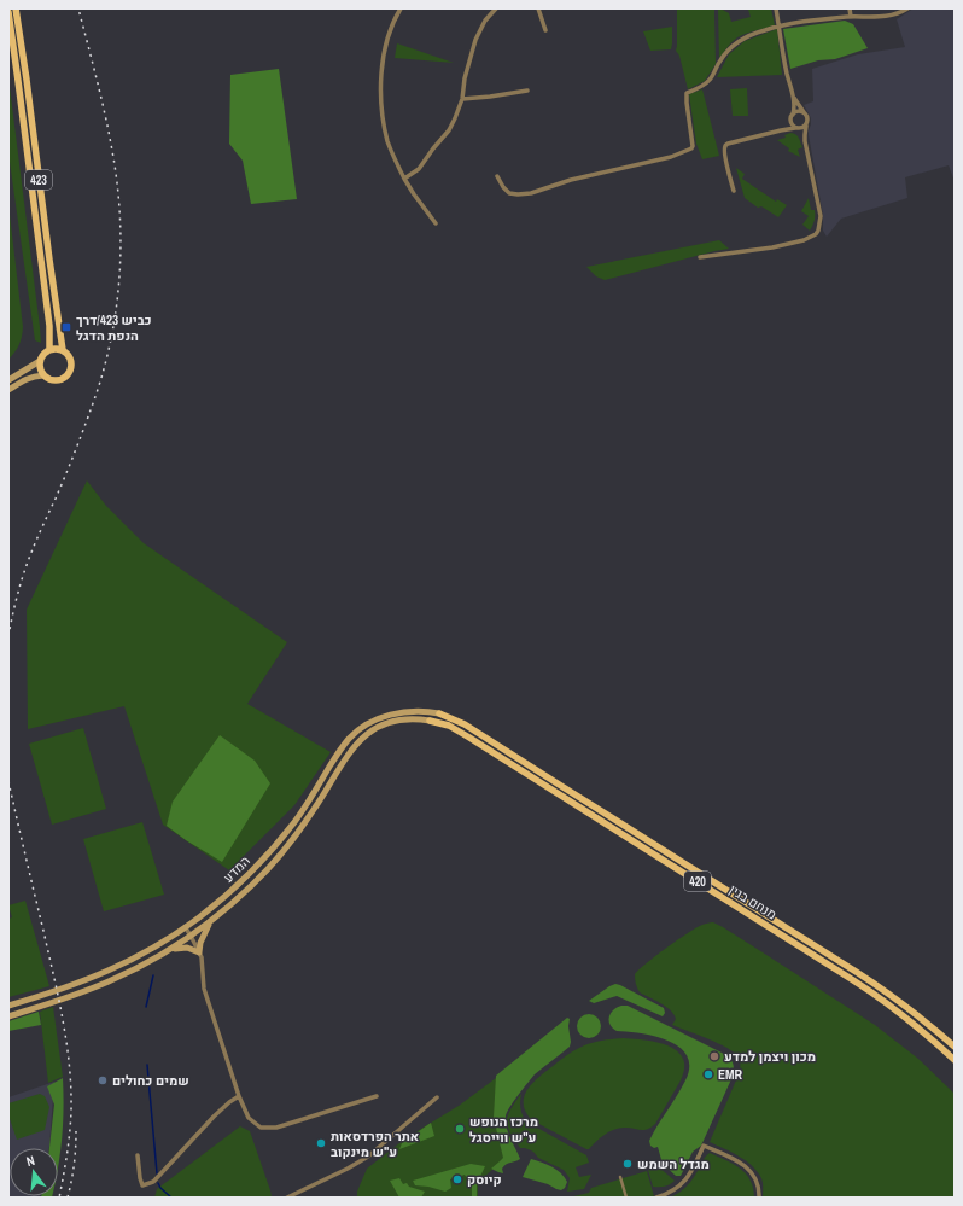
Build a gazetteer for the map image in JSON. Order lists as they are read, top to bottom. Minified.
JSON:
{"streets":{"main road":["423","המדע","420","מנחם בגין"]},"crossings":[["המדע","מנחם בגין"]],"places":{"transit":["כביש 423/דרך הנפת הדגל"],"other":["מכון ויצמן למדע","EMR","שמים כחולים","מרכז הנופש ע\"ש ווייסגל","אתר הפרדסאות ע\"ש מינקוב","מגדל השמש","קיוסק"]},"north":"top"}
